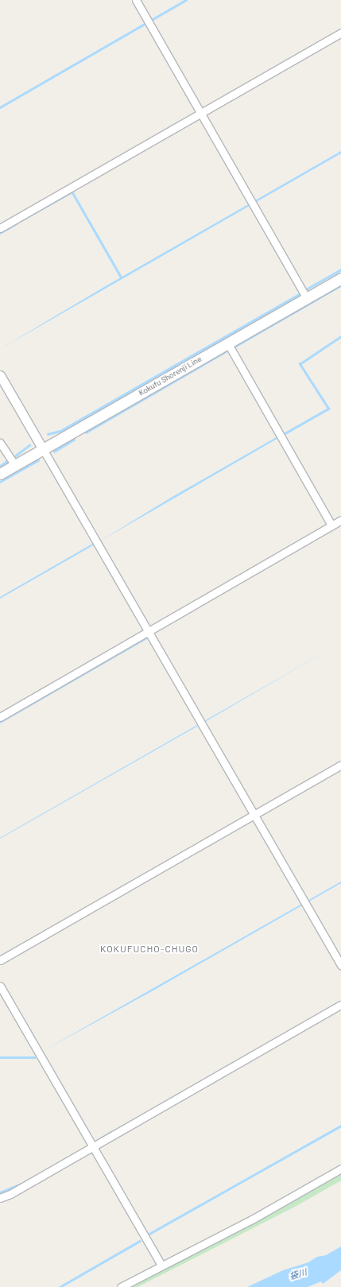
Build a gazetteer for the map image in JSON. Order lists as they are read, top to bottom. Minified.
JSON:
{"streets":{"main road":["Kokufu Shorenji Line"]},"districts":["KOKUFUCHO-CHUGO"],"water":["袋川"]}
